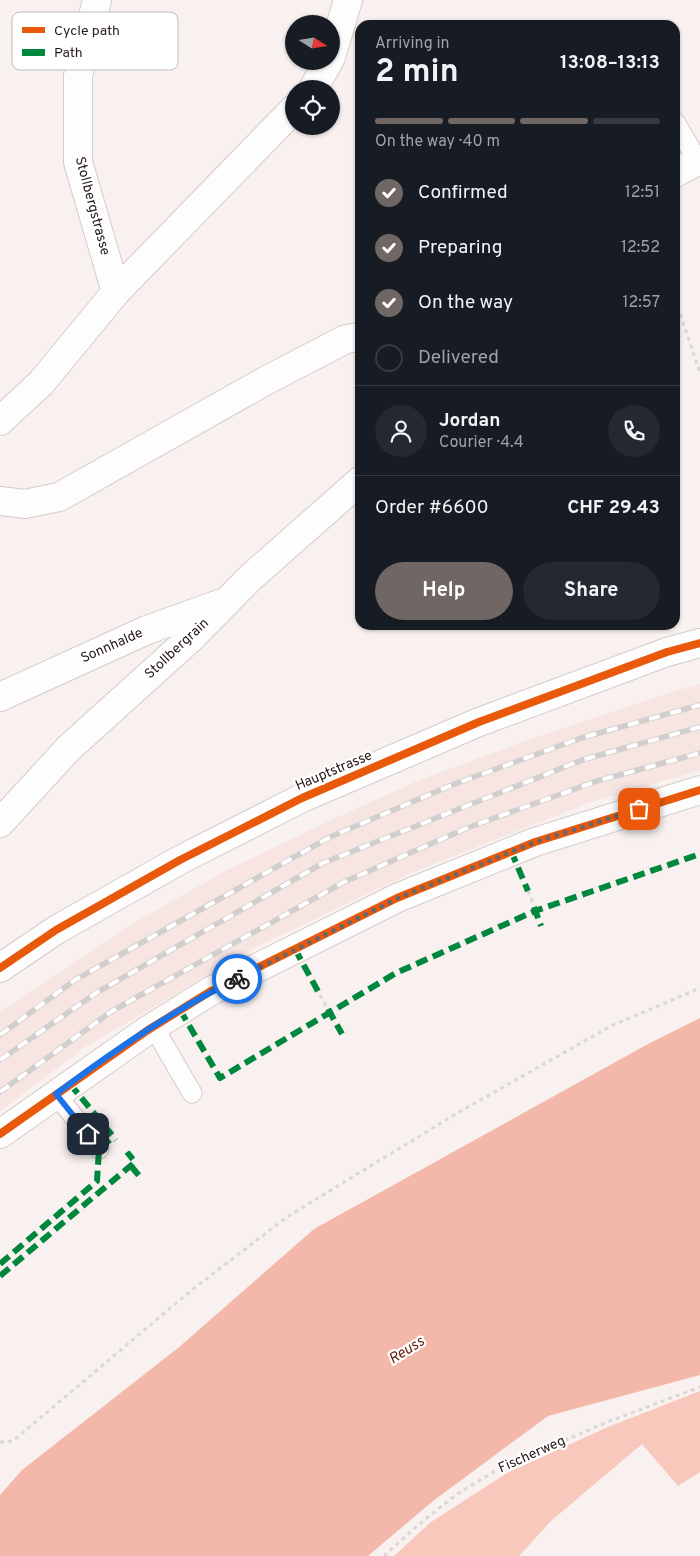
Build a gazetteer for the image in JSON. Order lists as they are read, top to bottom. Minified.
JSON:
{"streets":{"street":["Stollbergstrasse","Sonnhalde","Stollbergrain","Hauptstrasse"],"path":["Fischerweg"]},"crossings":[["Sonnhalde","Stollbergrain"]],"water":["Reuss"],"legend":["Cycle path","Path"],"north":"right","page":{"heading":["2 min","Arriving in","13:08–13:13"],"panel":["Jordan","Courier · 4.4","Order #6600","CHF 29.43"],"bar":"On the way · 40 m","list":[["Confirmed","12:51"],["Preparing","12:52"],["On the way","12:57"],"Delivered"],"buttons":["Help","Share"]}}
